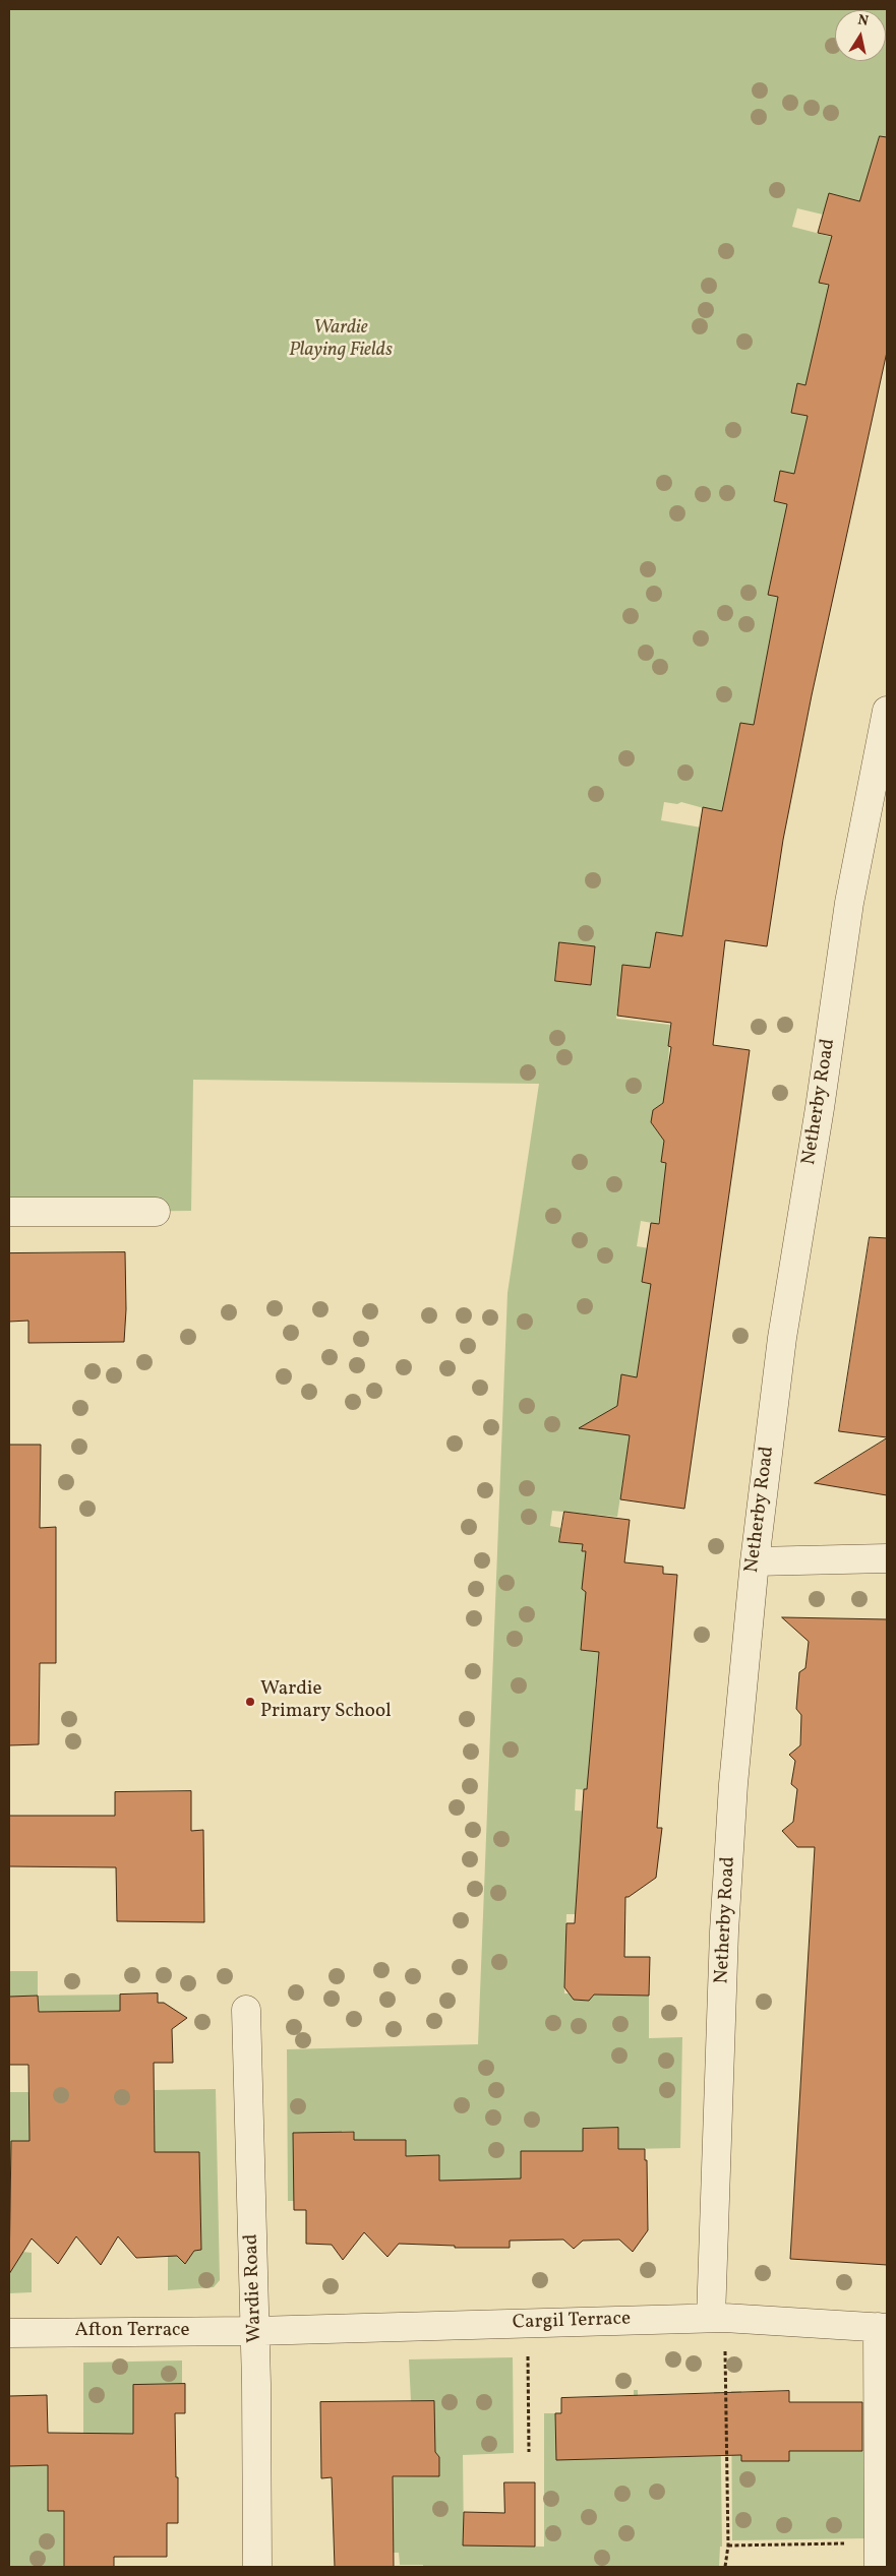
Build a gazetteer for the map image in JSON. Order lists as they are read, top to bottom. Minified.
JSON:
{"streets":{"street":["Netherby Road","Wardie Road","Cargil Terrace","Afton Terrace"]},"crossings":[["Netherby Road","Cargil Terrace"],["Wardie Road","Cargil Terrace"],["Wardie Road","Afton Terrace"],["Cargil Terrace","Afton Terrace"]],"parks":["Wardie Playing Fields"],"places":["Wardie Primary School"],"north":"top"}
